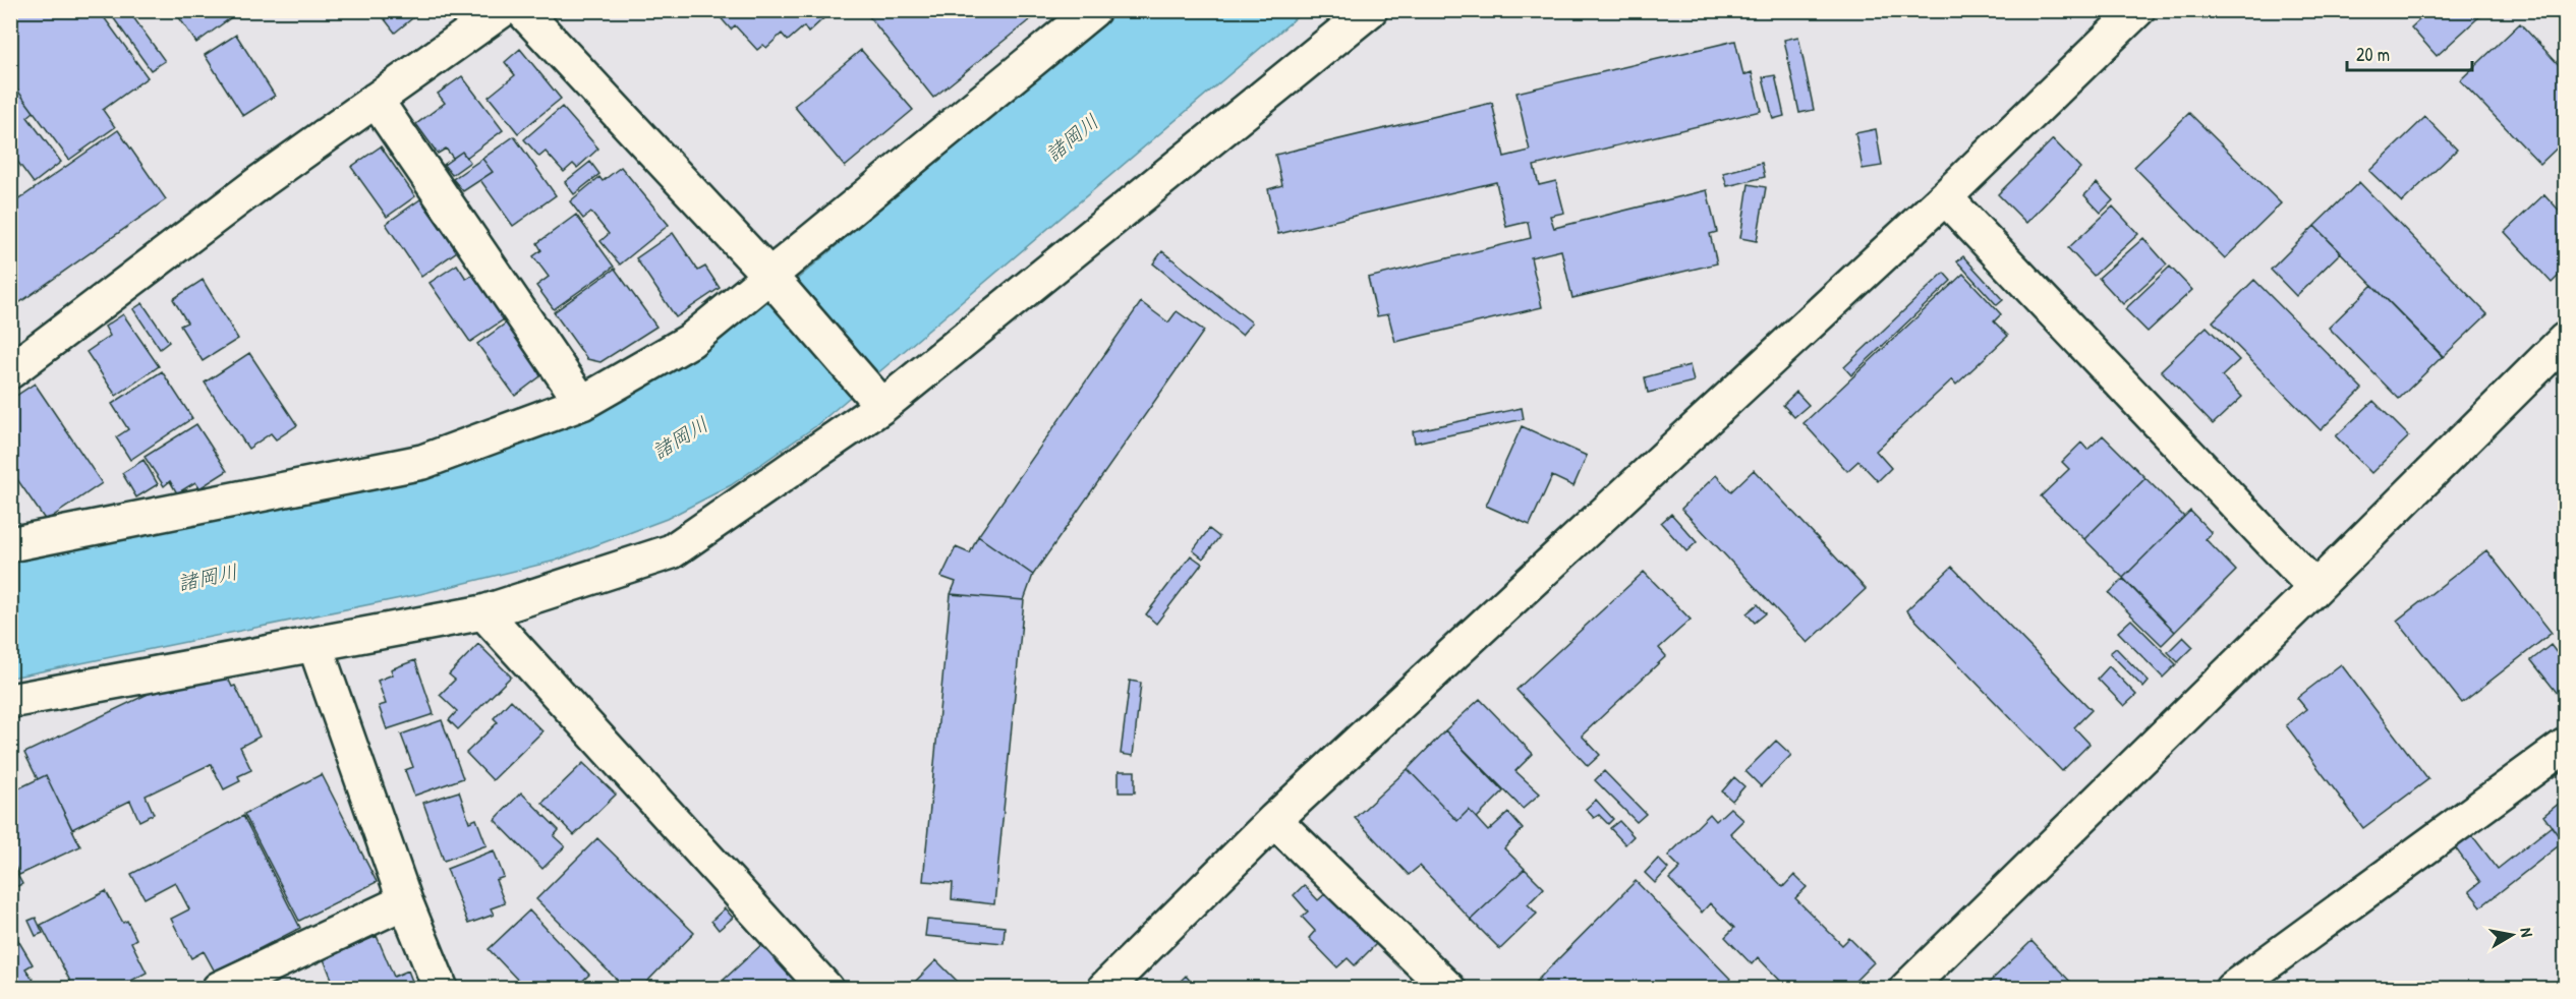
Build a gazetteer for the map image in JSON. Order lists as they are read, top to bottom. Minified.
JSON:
{"water":["諸岡川"],"scale_bar":"20 m","north":"right"}
